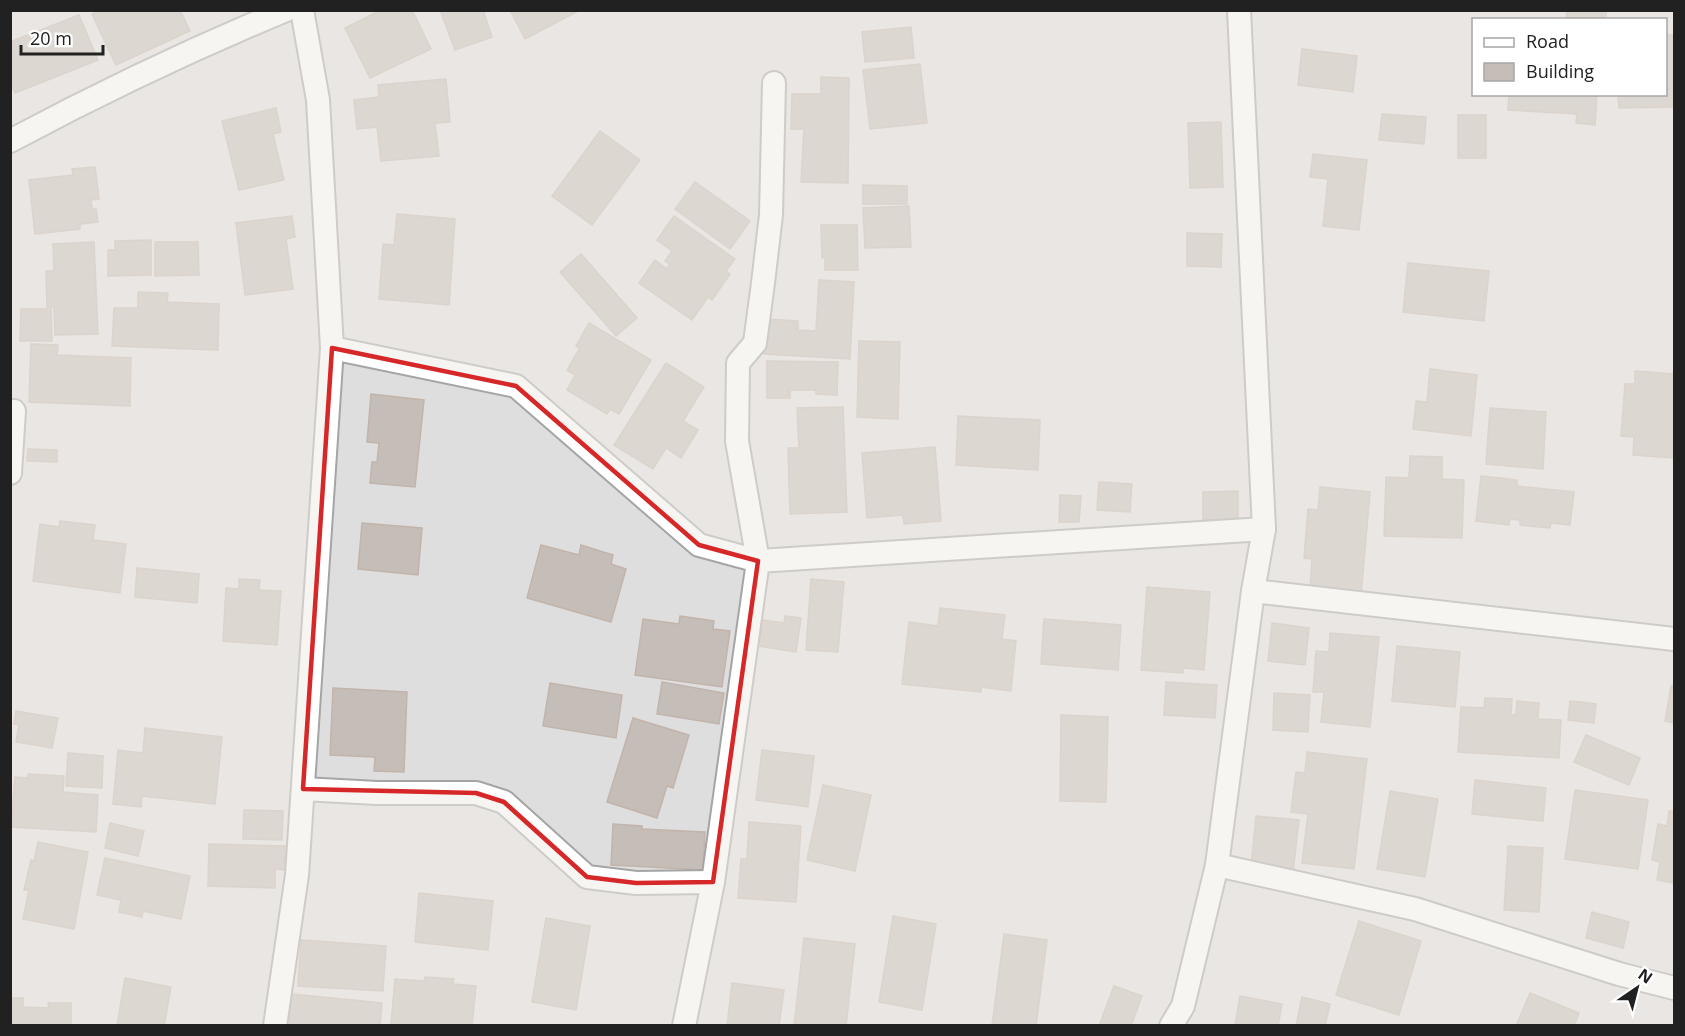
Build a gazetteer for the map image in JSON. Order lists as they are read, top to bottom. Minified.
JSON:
{"legend":["Road","Building"],"scale_bar":"20 m","north":"top right"}
